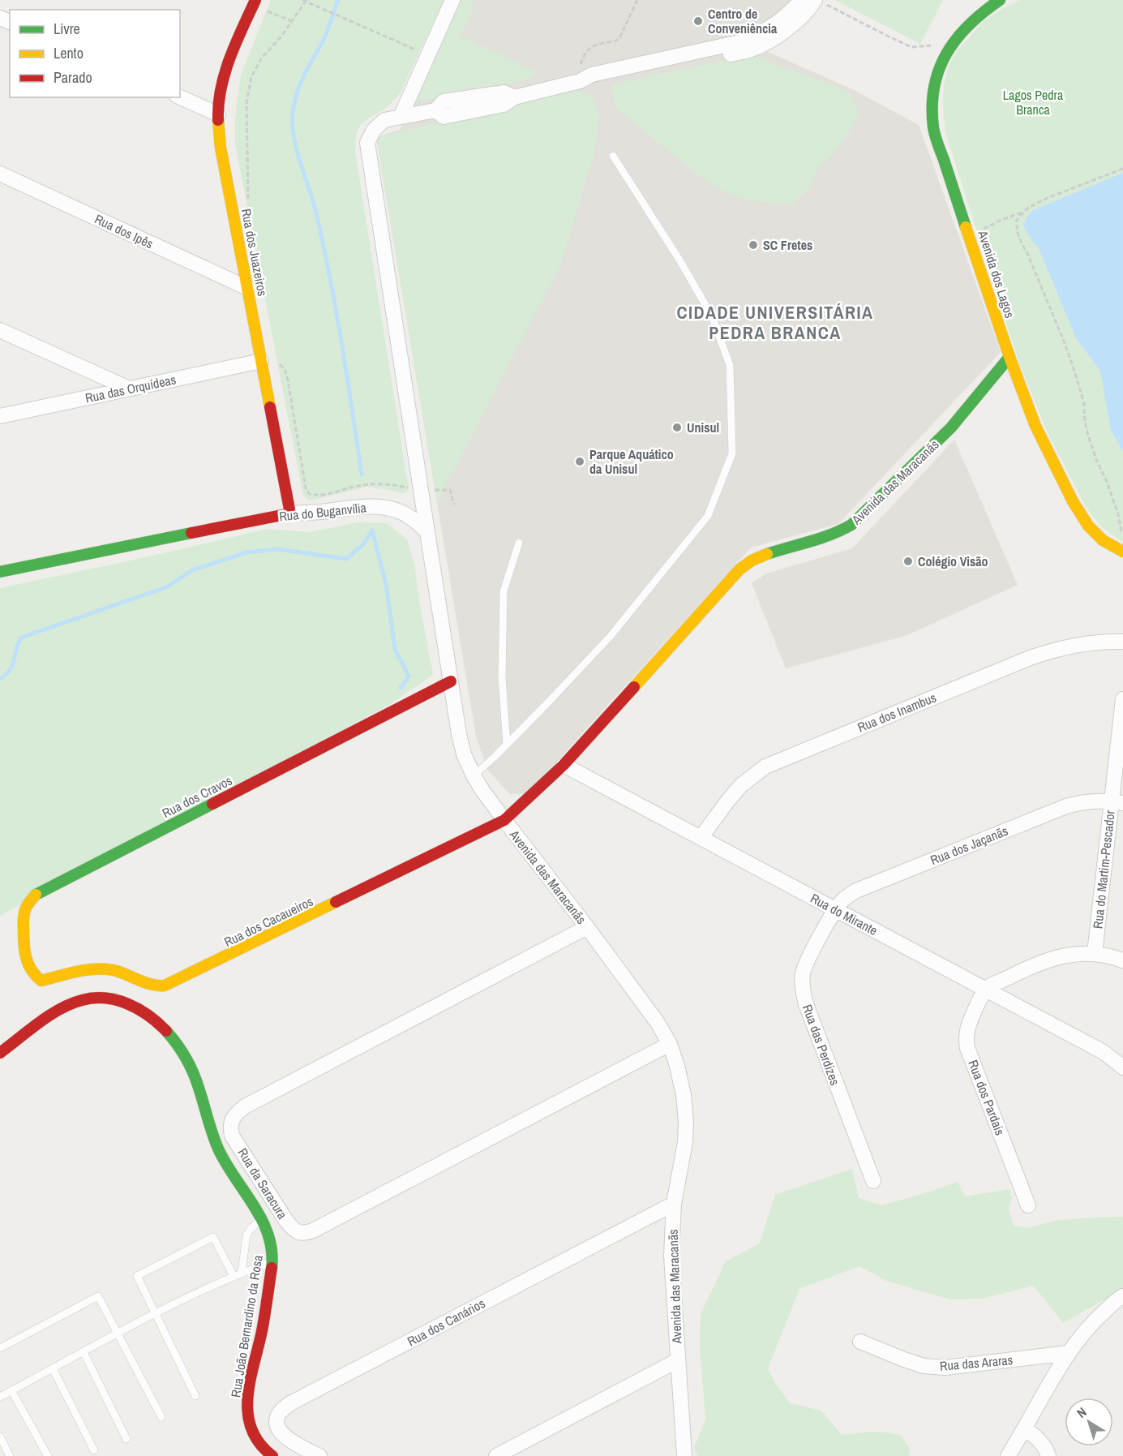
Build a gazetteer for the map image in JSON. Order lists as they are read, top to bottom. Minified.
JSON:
{"streets":{"street":["Rua dos Ipês","Rua dos Juazeiros","Avenida dos Lagos","Rua das Orquídeas","Avenida das Maracanãs","Rua do Buganvília","Rua dos Inambus","Rua dos Cravos","Rua dos Jaçanãs","Rua do Martim-Pescador","Rua do Mirante","Rua dos Cacaueiros","Rua das Perdizes","Rua dos Pardais","Rua da Saracura","Rua dos Canários","Rua João Bernardino da Rosa","Rua das Araras"]},"crossings":[["Rua dos Ipês","Rua dos Juazeiros"],["Rua dos Juazeiros","Rua das Orquídeas"],["Rua dos Juazeiros","Rua do Buganvília"],["Avenida dos Lagos","Avenida das Maracanãs"],["Avenida das Maracanãs","Rua do Mirante"],["Avenida das Maracanãs","Rua dos Cacaueiros"],["Avenida das Maracanãs","Rua da Saracura"],["Avenida das Maracanãs","Rua dos Canários"],["Rua dos Inambus","Rua do Mirante"],["Rua dos Cravos","Rua dos Cacaueiros"],["Rua dos Jaçanãs","Rua do Martim-Pescador"],["Rua dos Jaçanãs","Rua do Mirante"],["Rua dos Jaçanãs","Rua das Perdizes"],["Rua do Mirante","Rua das Perdizes"],["Rua do Mirante","Rua dos Pardais"]],"districts":["CIDADE UNIVERSITÁRIA PEDRA BRANCA"],"parks":["Lagos Pedra Branca"],"places":["Centro de Conveniência","SC Fretes","Unisul","Parque Aquático da Unisul","Colégio Visão"],"legend":["Livre","Lento","Parado"],"north":"top left"}
